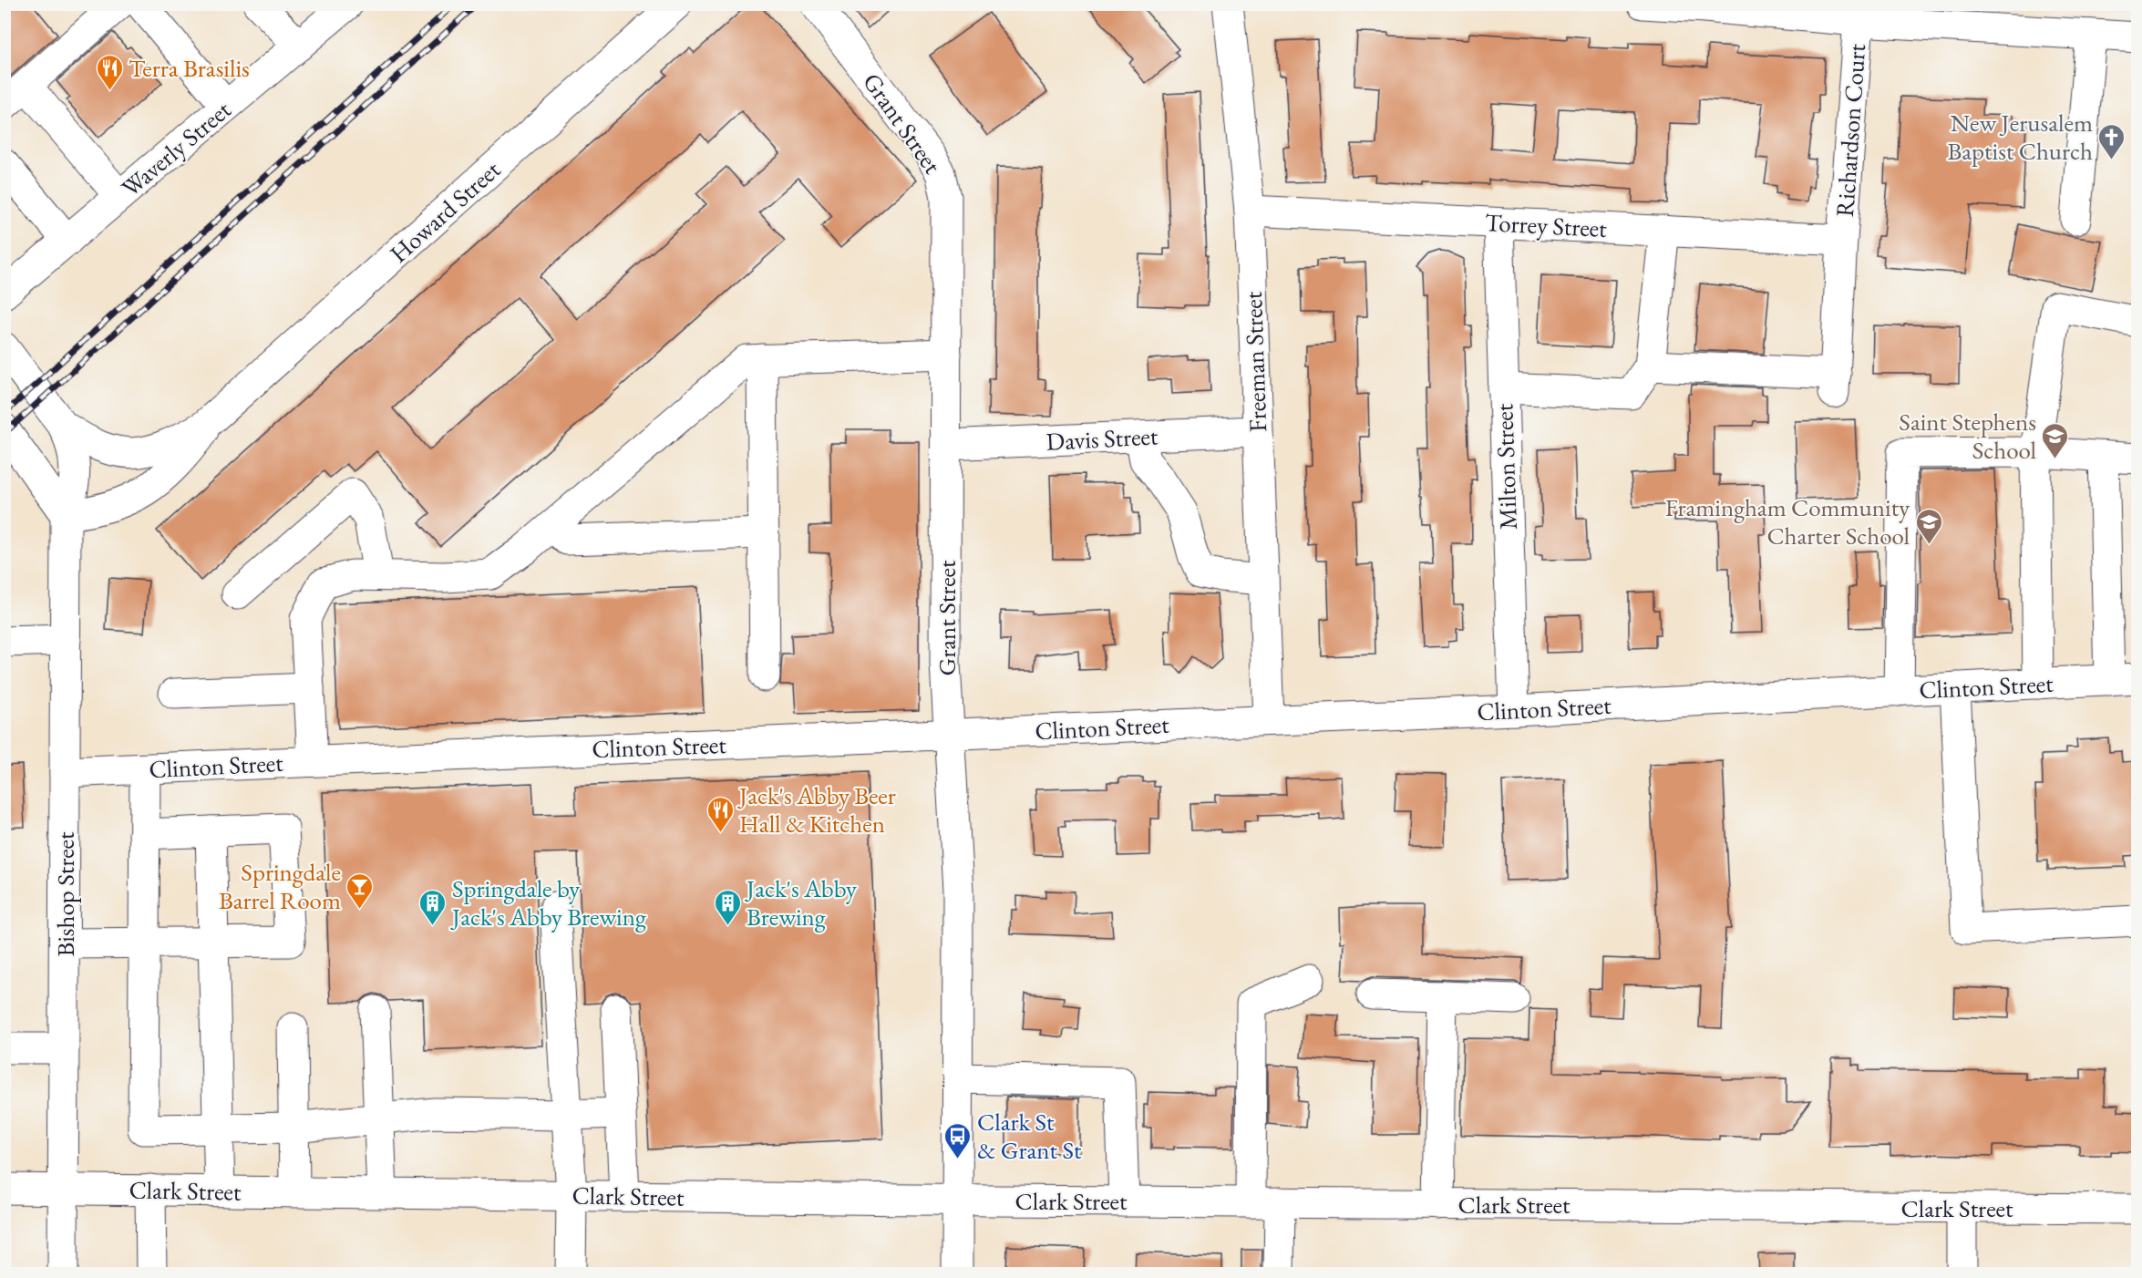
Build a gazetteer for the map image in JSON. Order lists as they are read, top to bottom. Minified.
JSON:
{"streets":{"street":["Grant Street","Richardson Court","Waverly Street","Howard Street","Torrey Street","Freeman Street","Davis Street","Milton Street","Clinton Street","Bishop Street","Clark Street"]},"crossings":[["Grant Street","Davis Street"],["Grant Street","Clinton Street"],["Grant Street","Clark Street"],["Richardson Court","Torrey Street"],["Howard Street","Bishop Street"],["Torrey Street","Freeman Street"],["Torrey Street","Milton Street"],["Freeman Street","Davis Street"],["Freeman Street","Clinton Street"],["Milton Street","Clinton Street"],["Clinton Street","Bishop Street"],["Bishop Street","Clark Street"]],"places":{"restaurant":["Terra Brasilis","Jack's Abby Beer Hall & Kitchen"],"church":["New Jerusalem Baptist Church"],"school or university":["Saint Stephens School","Framingham Community Charter School"],"bar":["Springdale Barrel Room"],"building":["Springdale by Jack's Abby Brewing","Jack's Abby Brewing"],"bus stop":["Clark St & Grant St"]}}
